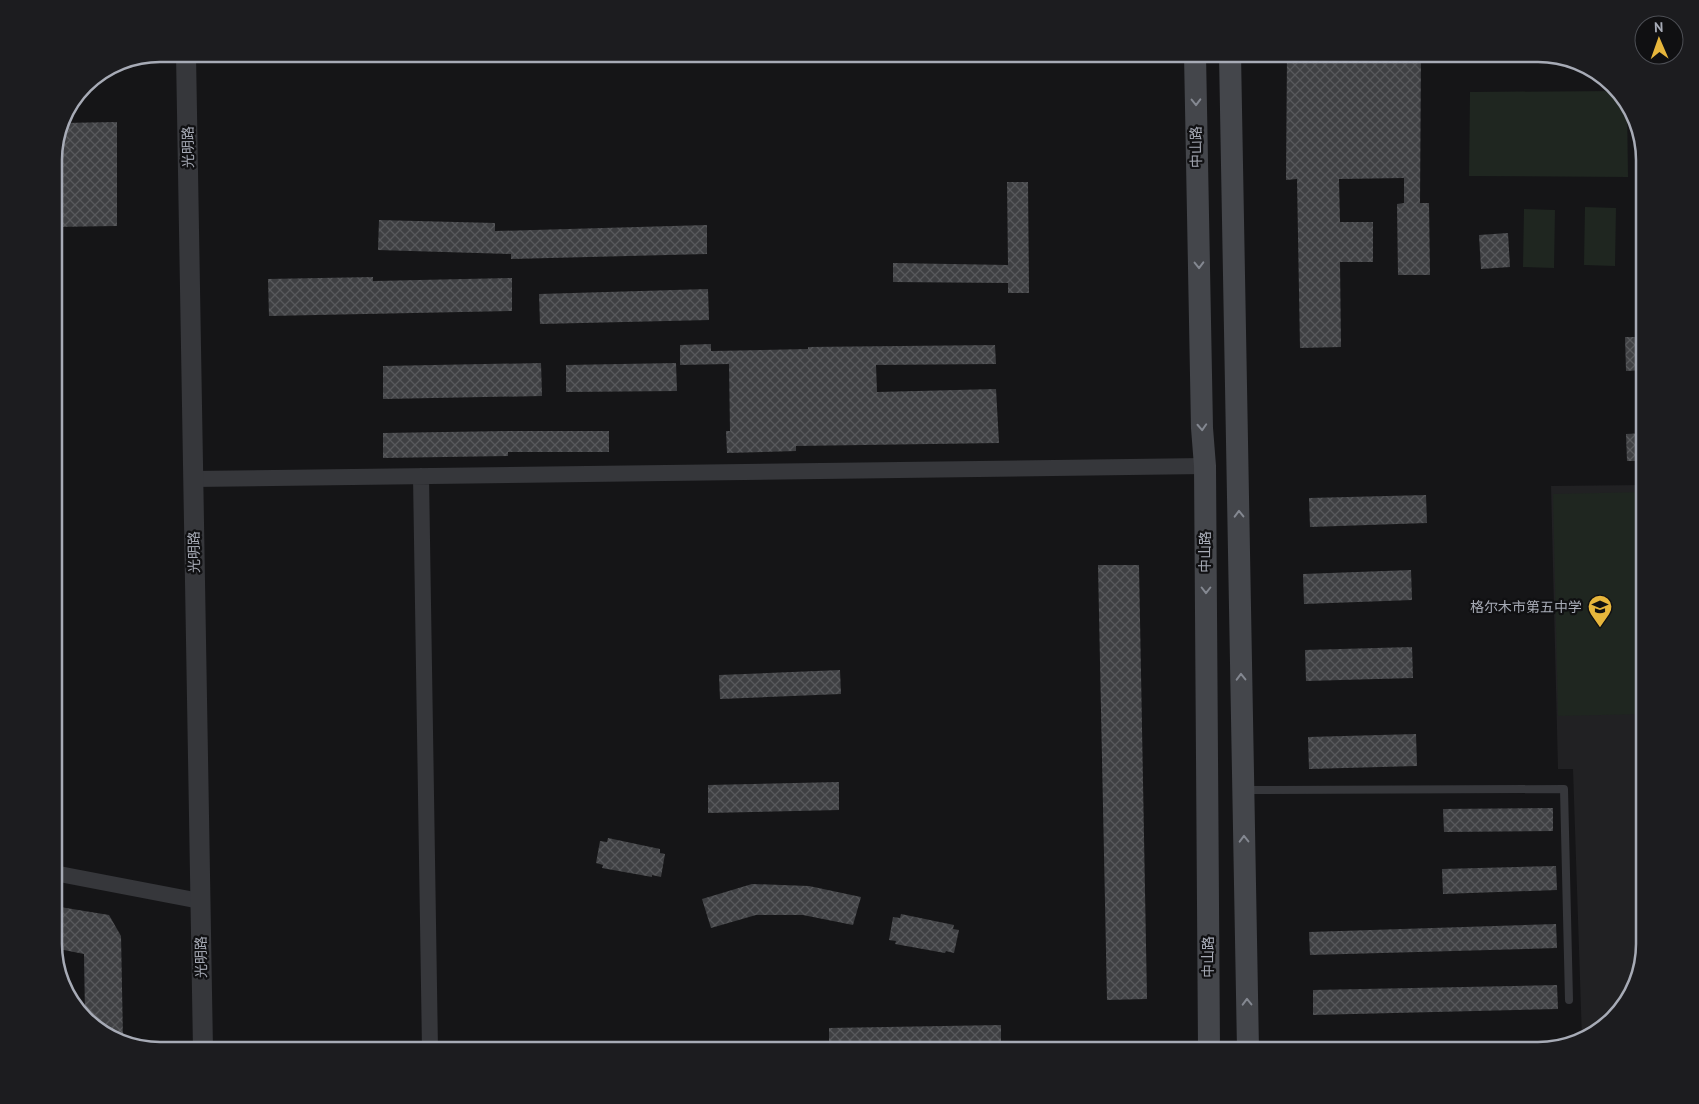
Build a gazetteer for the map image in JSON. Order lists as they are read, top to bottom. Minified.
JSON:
{"streets":{"main road":["中山路"],"street":["光明路"]},"places":{"school or university":["格尔木市第五中学"]},"north":"top"}
